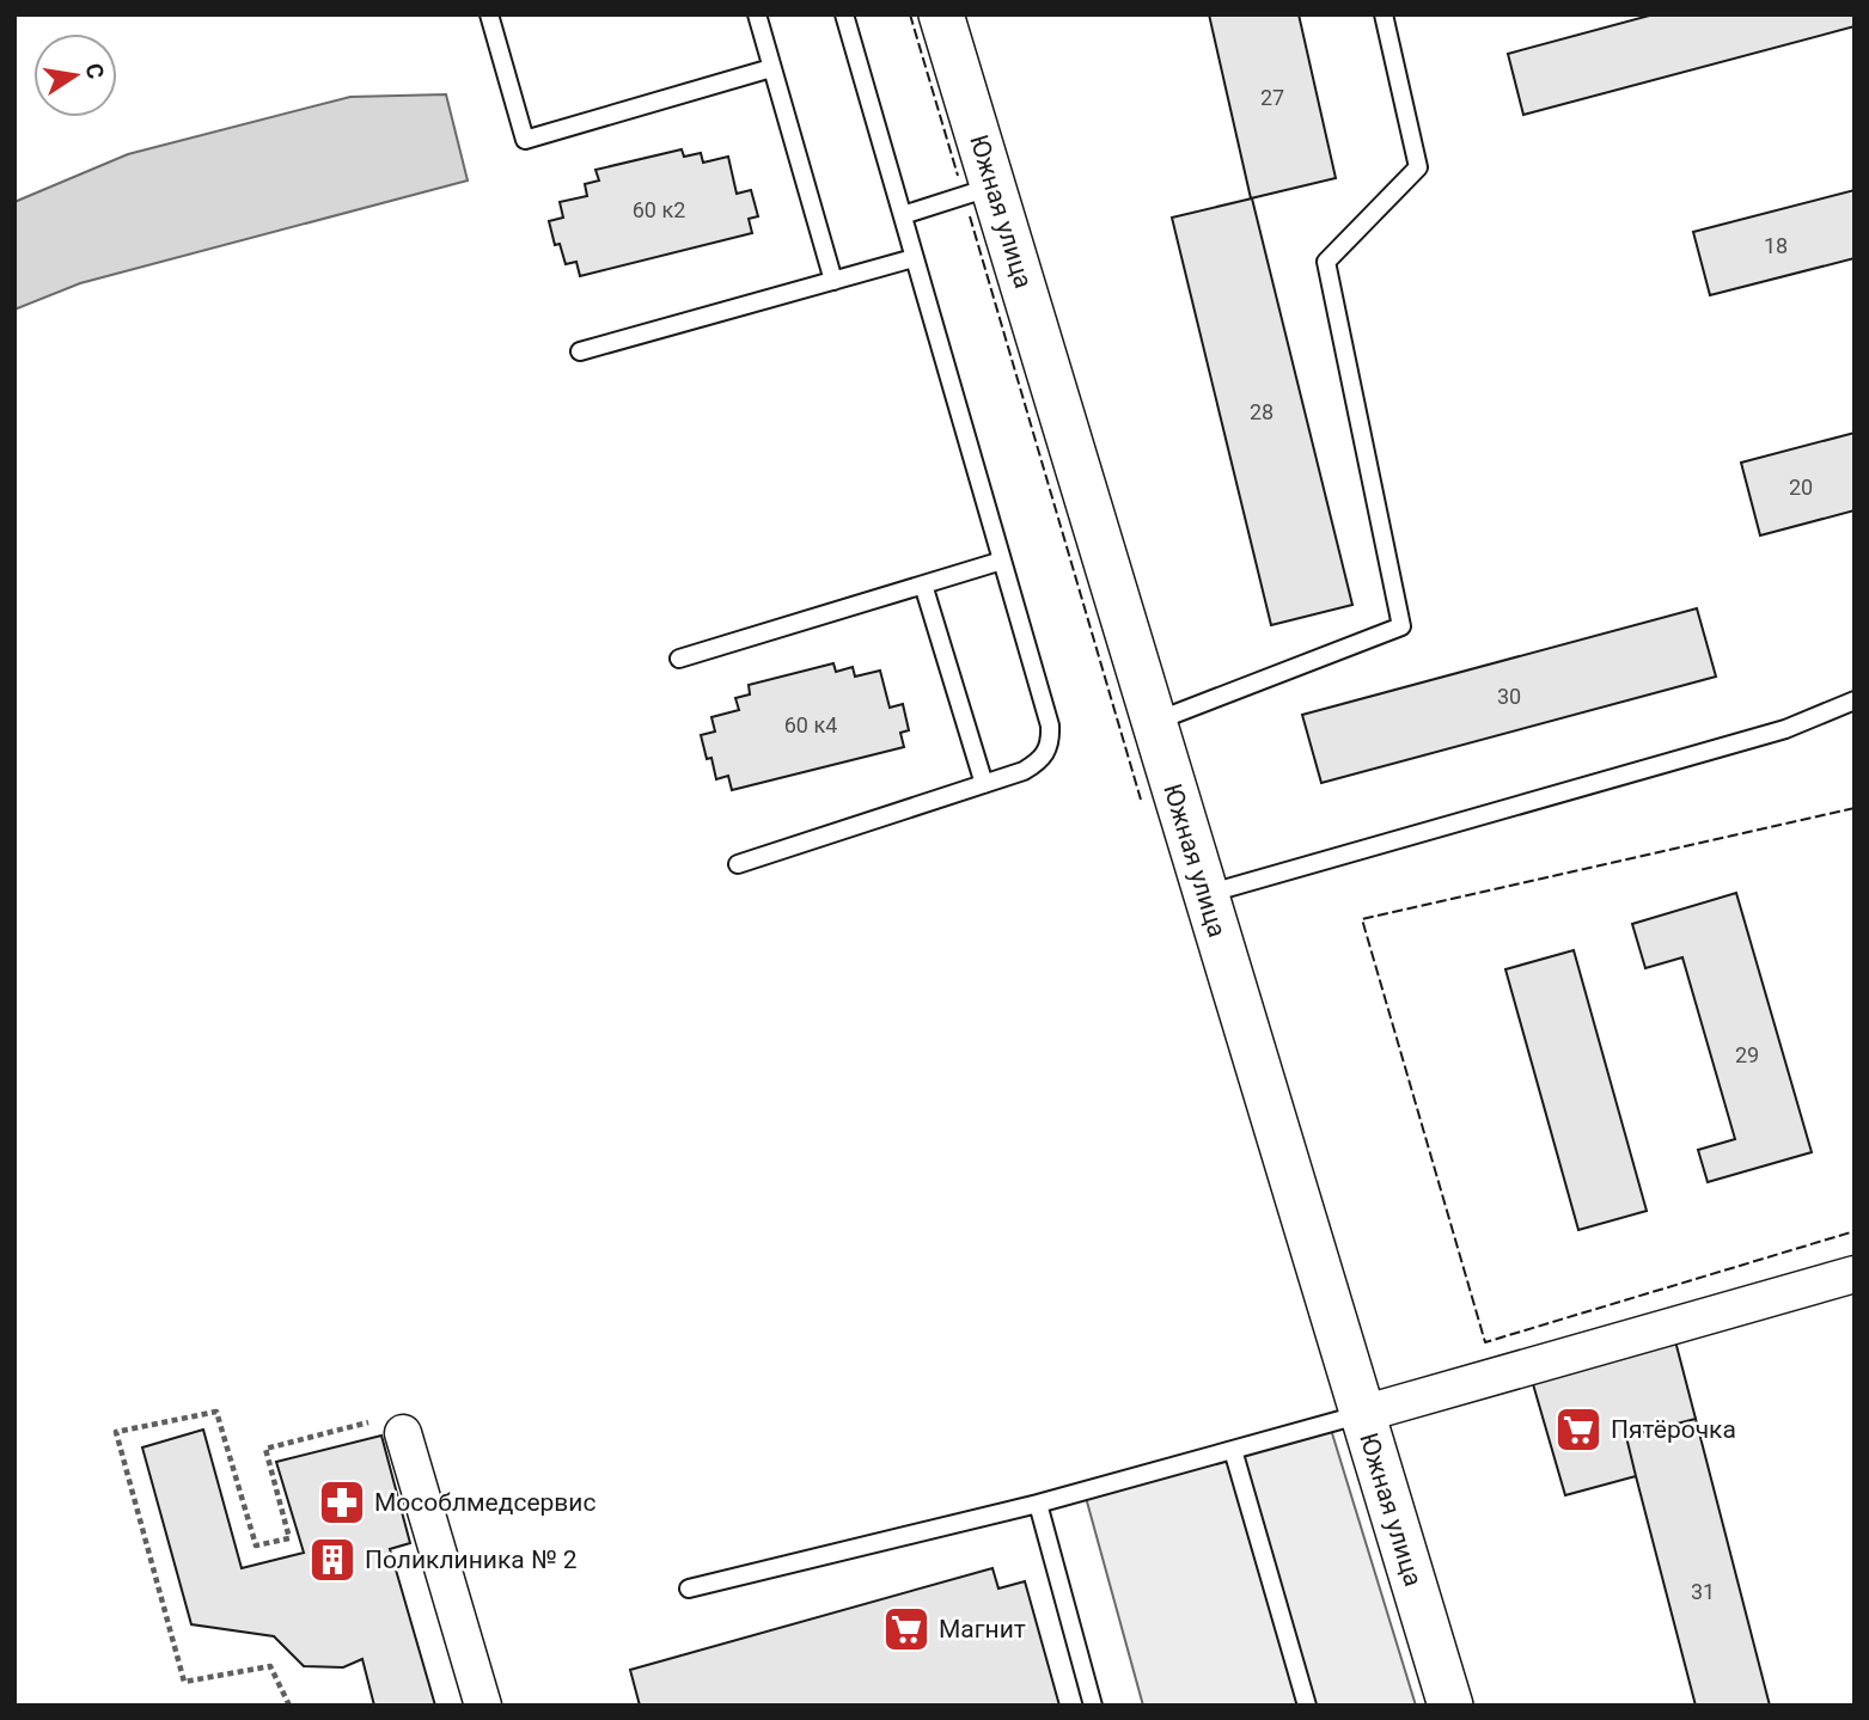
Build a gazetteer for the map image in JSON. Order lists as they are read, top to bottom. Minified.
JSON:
{"streets":{"street":["Южная улица"]},"places":{"supermarket":["Пятёрочка","Магнит"],"pharmacy":["Мособлмедсервис"],"building":["Поликлиника № 2"]},"house_numbers":["27","60 к2","18","28","20","30","60 к4","29","31"],"north":"right"}
